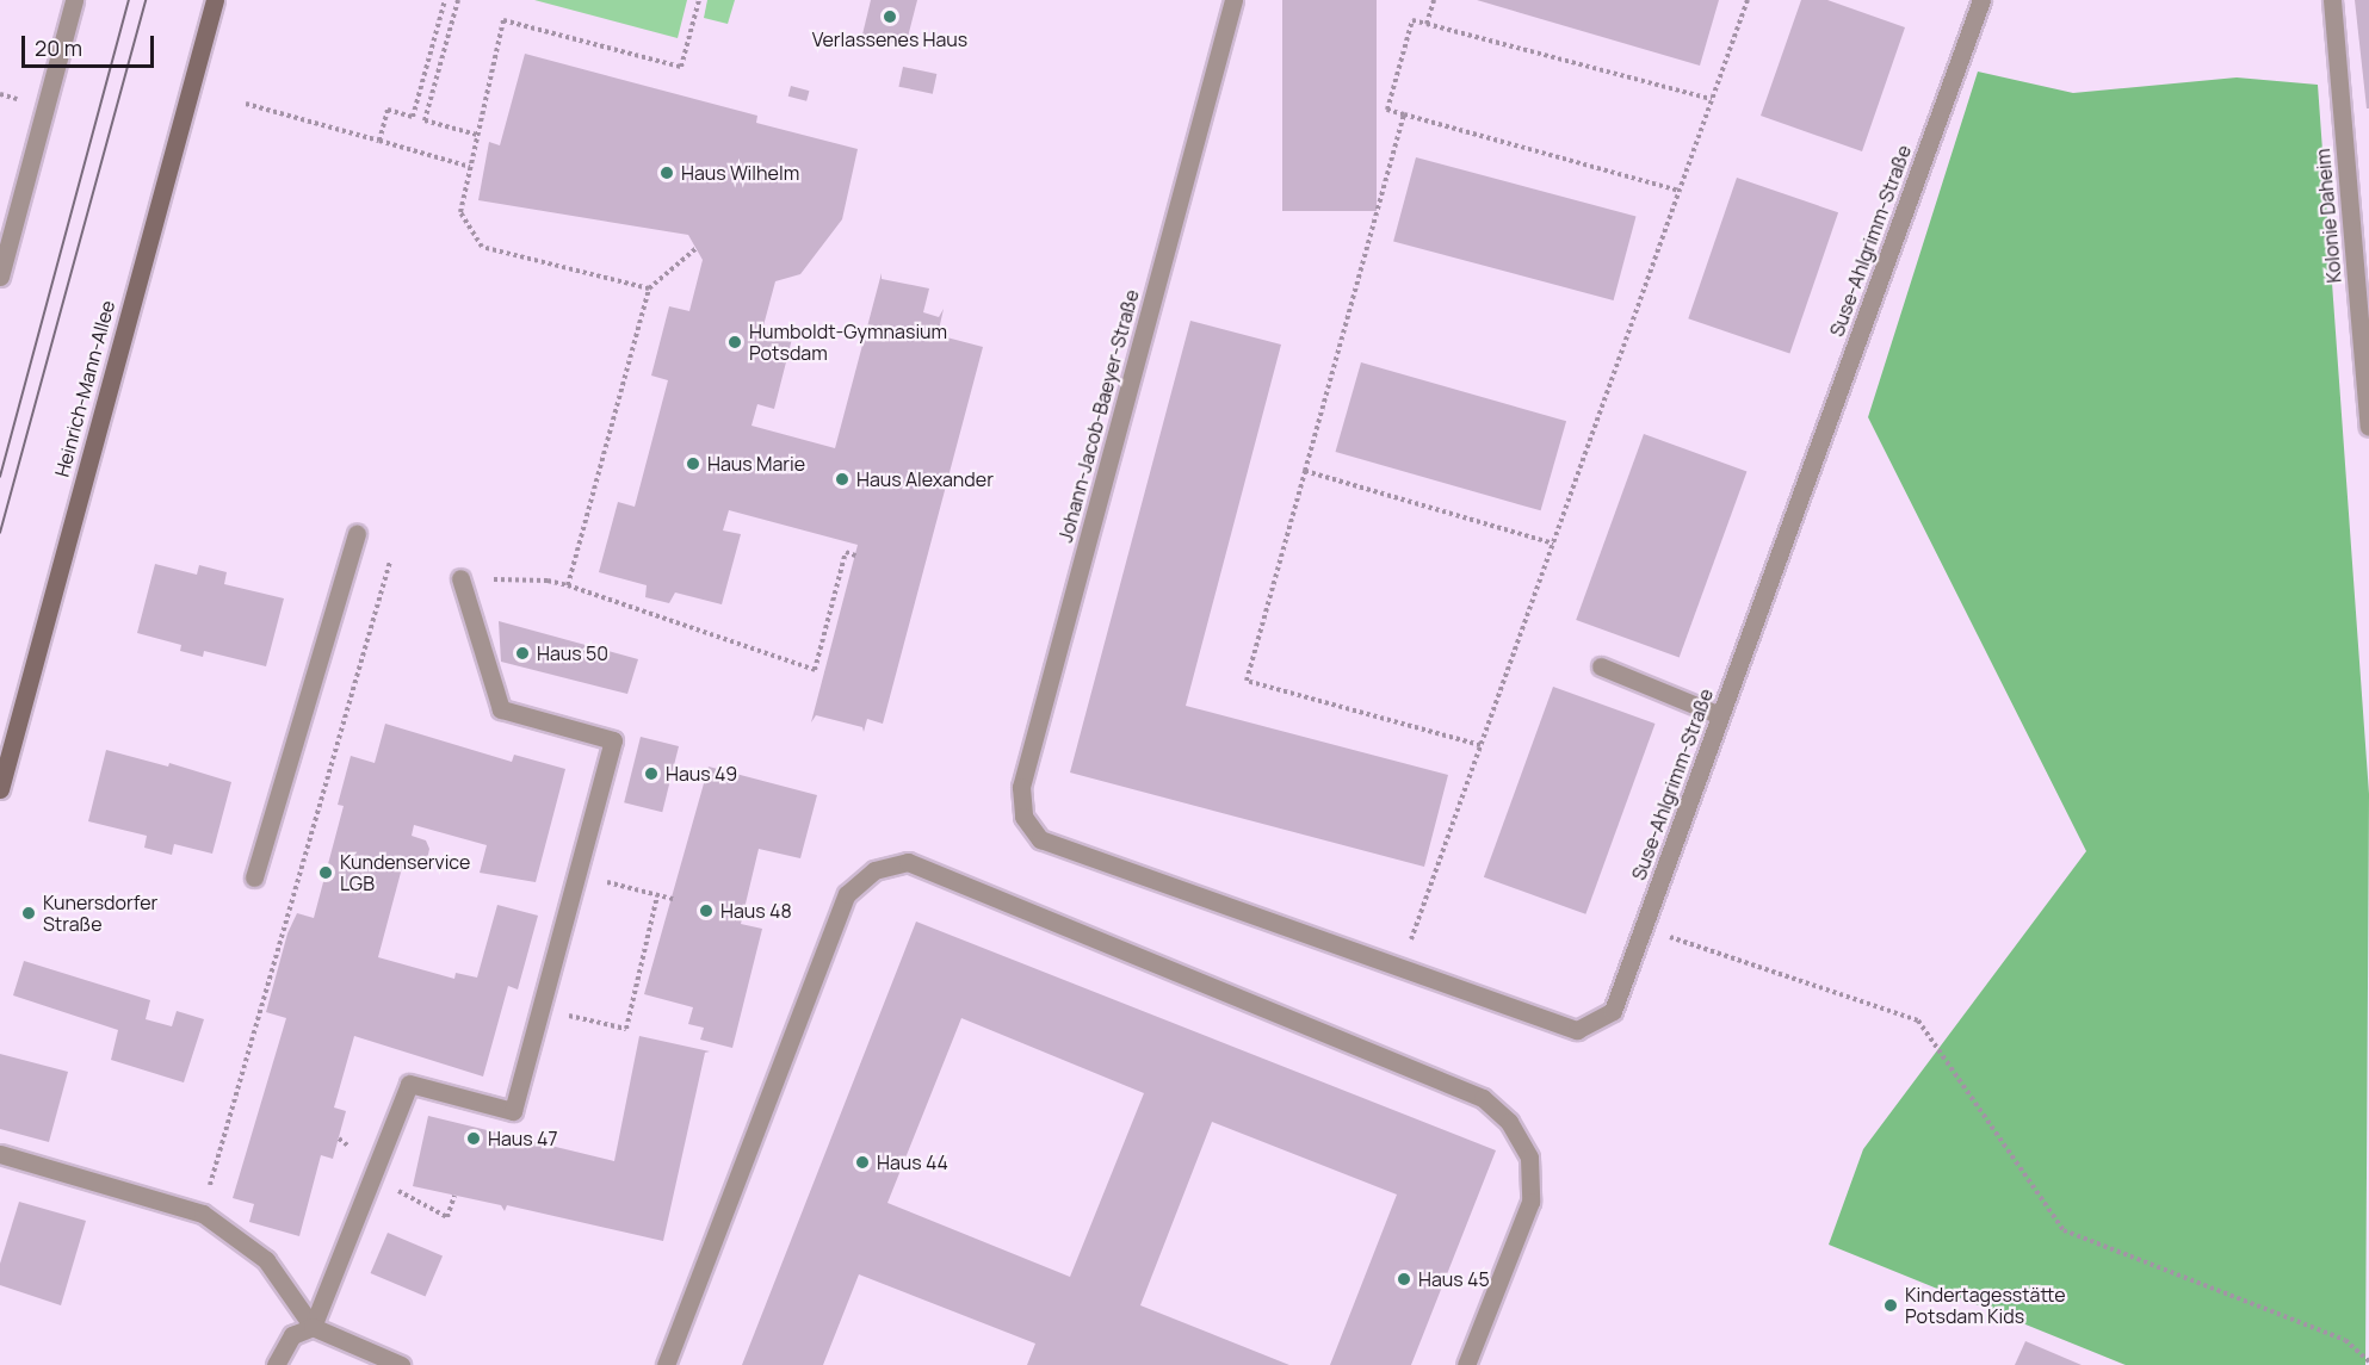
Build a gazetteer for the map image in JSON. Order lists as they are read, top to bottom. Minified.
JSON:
{"streets":{"main road":["Heinrich-Mann-Allee"],"street":["Kolonie Daheim","Suse-Ahlgrimm-Straße","Johann-Jacob-Baeyer-Straße"]},"crossings":[["Suse-Ahlgrimm-Straße","Johann-Jacob-Baeyer-Straße"]],"places":["Verlassenes Haus","Haus Wilhelm","Humboldt-Gymnasium Potsdam","Haus Marie","Haus Alexander","Haus 50","Haus 49","Kundenservice LGB","Haus 48","Kunersdorfer Straße","Haus 47","Haus 44","Haus 45","Kindertagesstätte Potsdam Kids"],"scale_bar":"20 m"}
